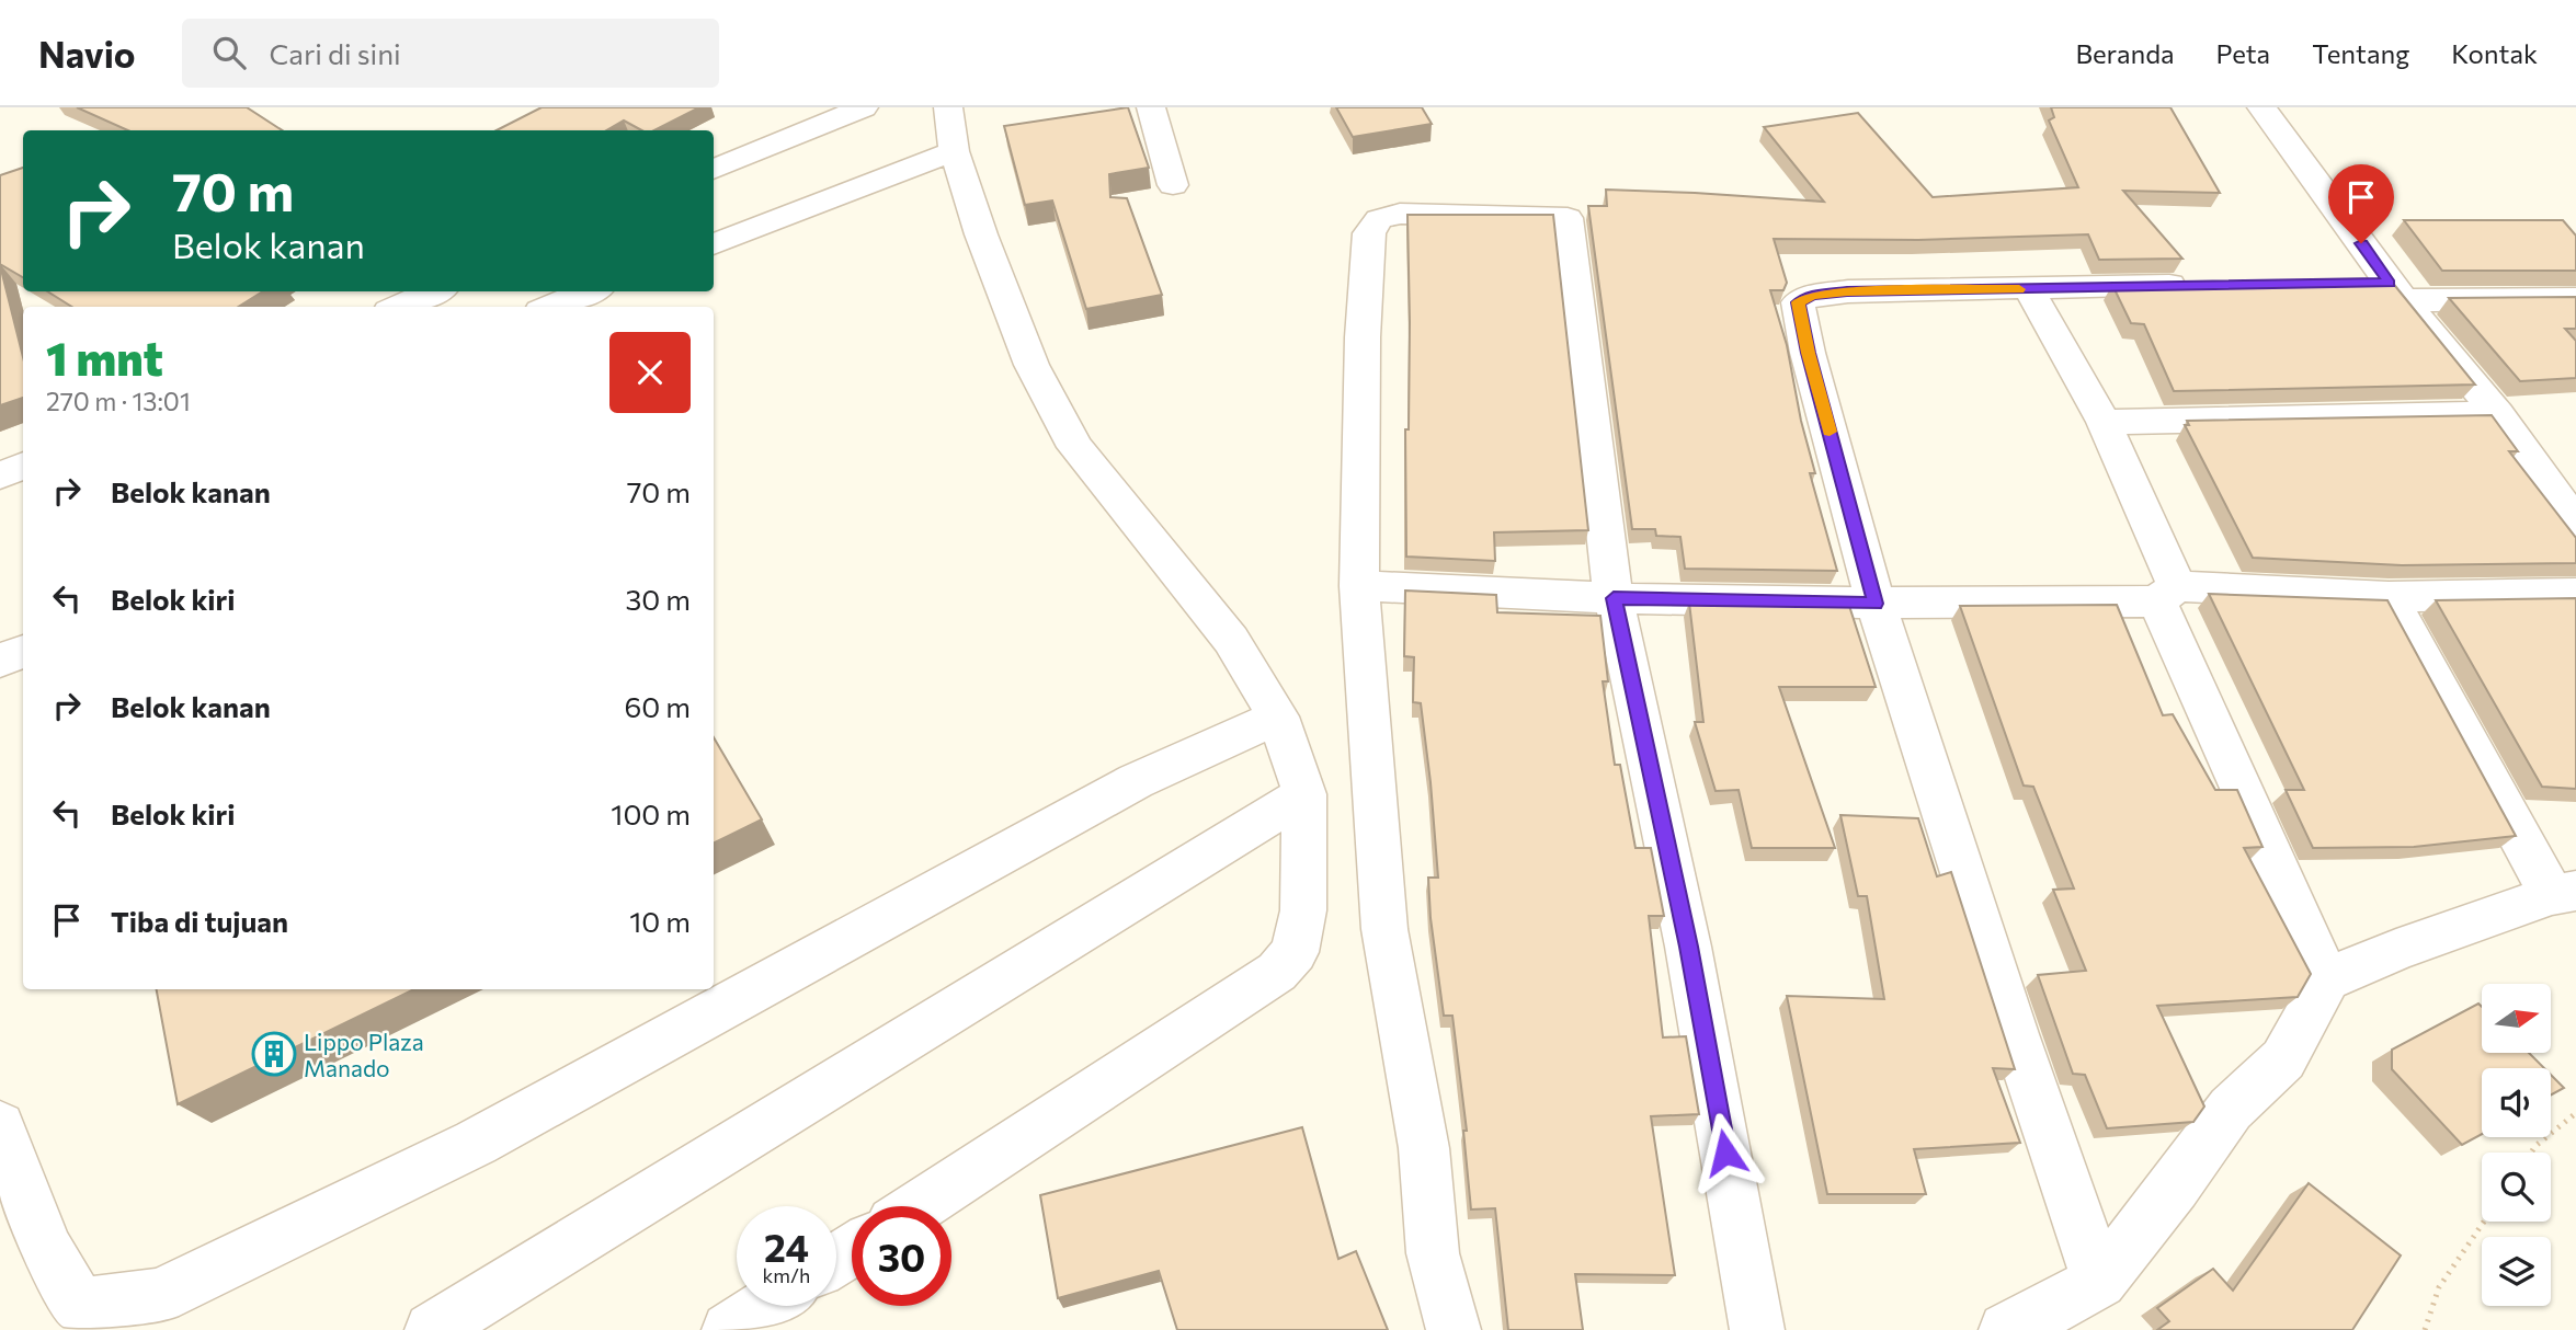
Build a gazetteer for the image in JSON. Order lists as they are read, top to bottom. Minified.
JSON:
{"places":{"building":["Lippo Plaza Manado"]},"north":"right","page":{"header":"Navio","search":"Cari di sini","nav":["Beranda","Peta","Tentang","Kontak"],"turn":["70 m","Belok kanan"],"heading":["1 mnt","270 m · 13:01"],"list":[{"name":"Belok kanan","value":"70 m"},{"name":"Belok kiri","value":"30 m"},{"name":"Belok kanan","value":"60 m"},{"name":"Belok kiri","value":"100 m"},{"name":"Tiba di tujuan","value":"10 m"}],"speed":"24 km/h","limit":"30"}}
